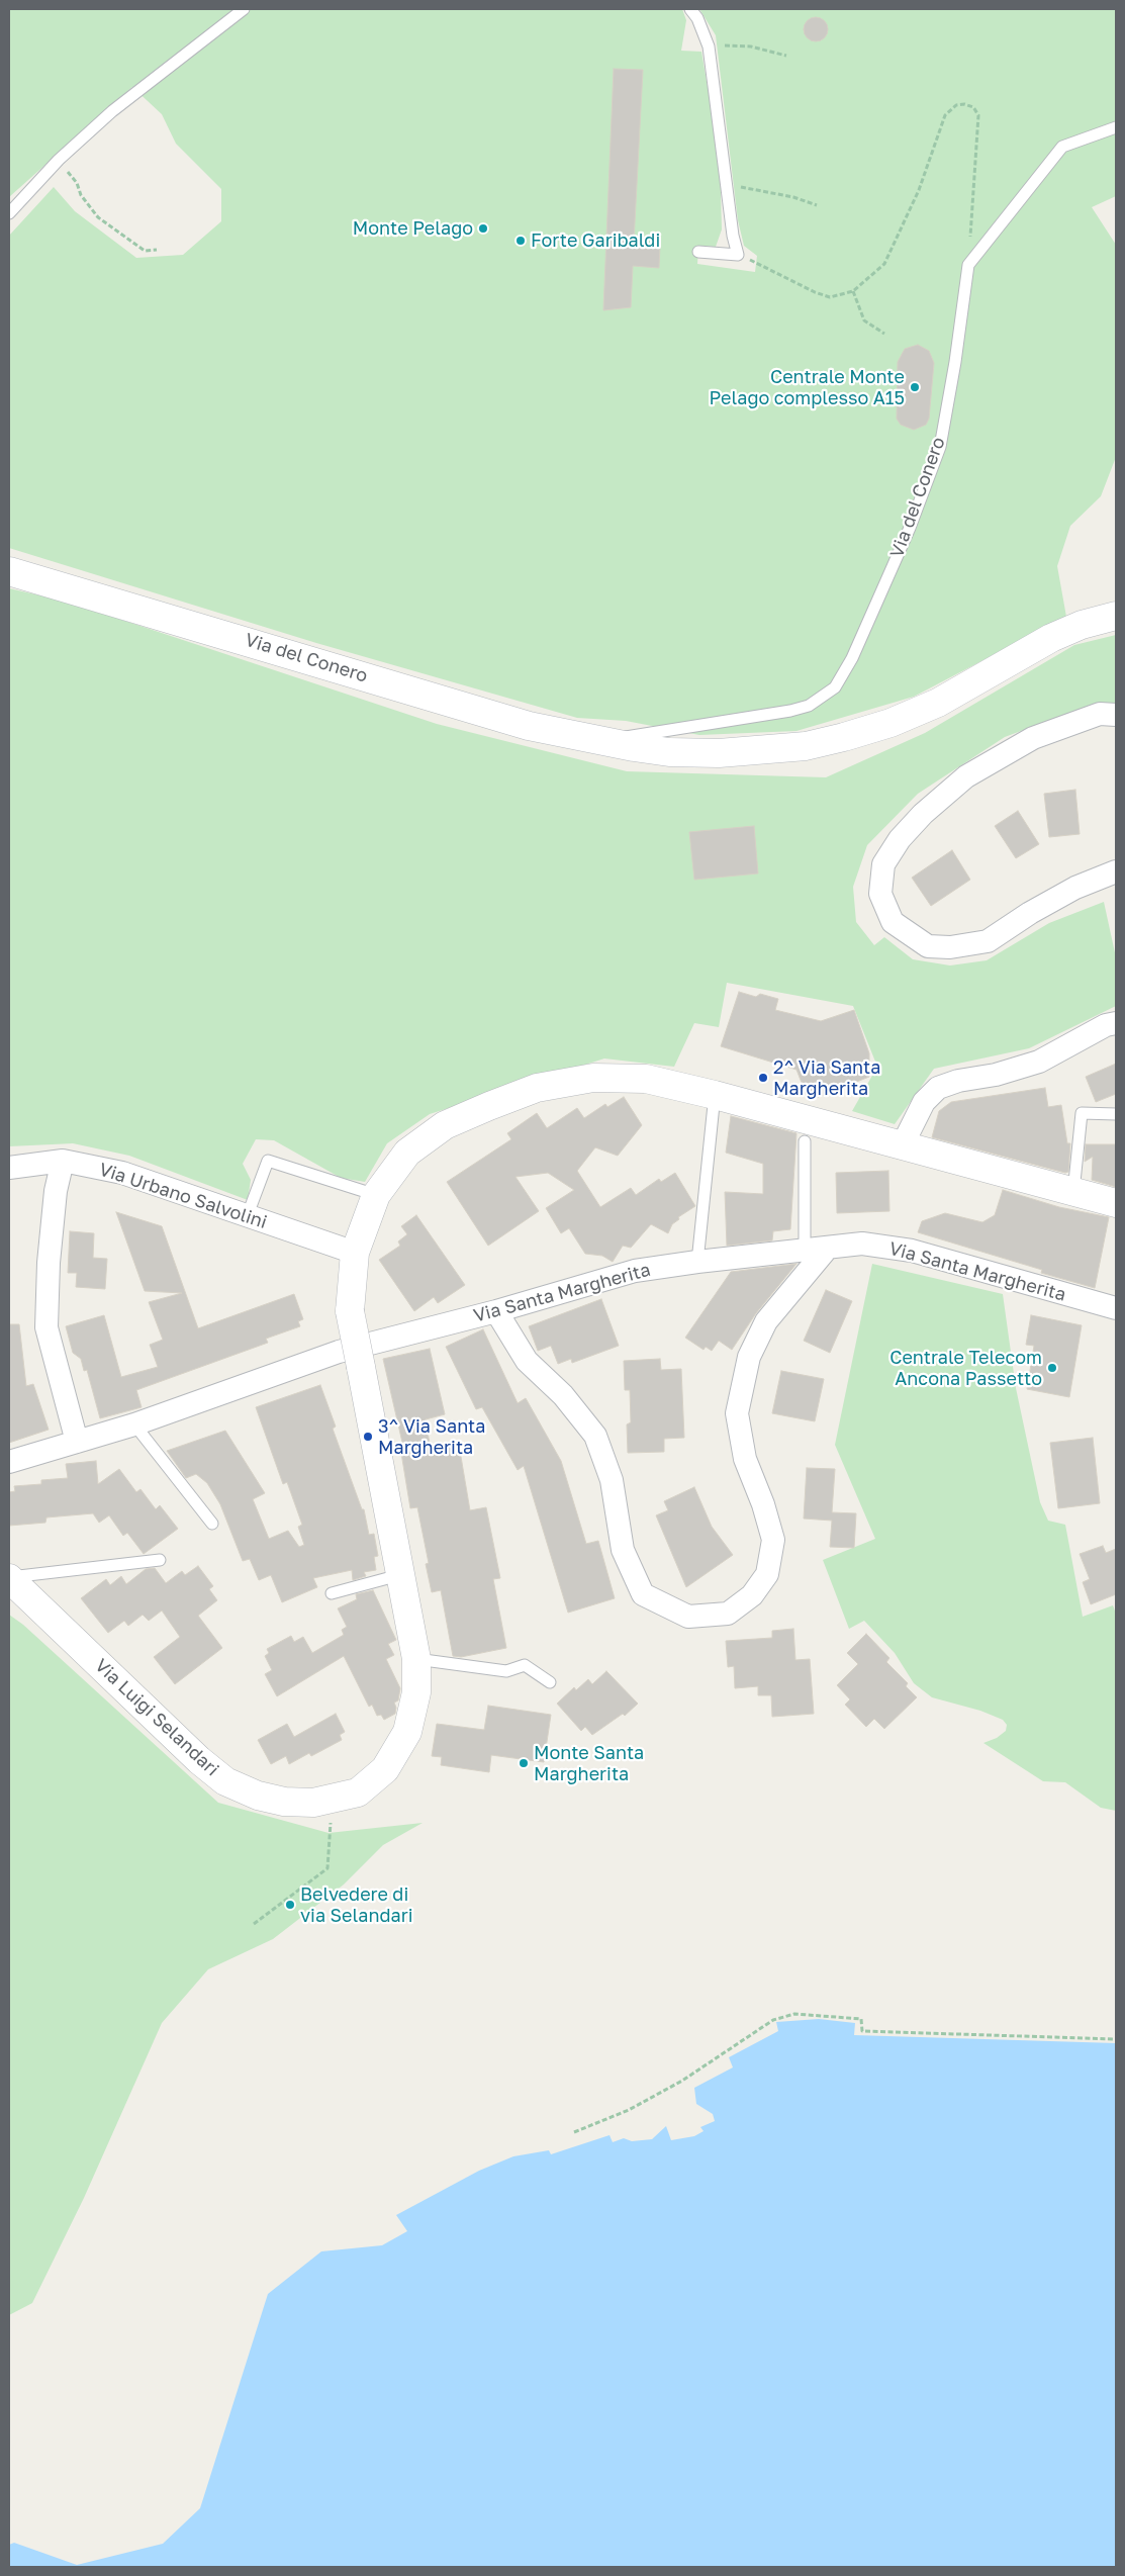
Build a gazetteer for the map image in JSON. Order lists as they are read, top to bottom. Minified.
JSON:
{"streets":{"street":["Via del Conero","Via Urbano Salvolini","Via Santa Margherita","Via Luigi Selandari"]},"crossings":[["Via Urbano Salvolini","Via Luigi Selandari"]],"places":["Monte Pelago","Forte Garibaldi","Centrale Monte Pelago complesso A15","2^ Via Santa Margherita","Centrale Telecom Ancona Passetto","3^ Via Santa Margherita","Monte Santa Margherita","Belvedere di via Selandari"]}
